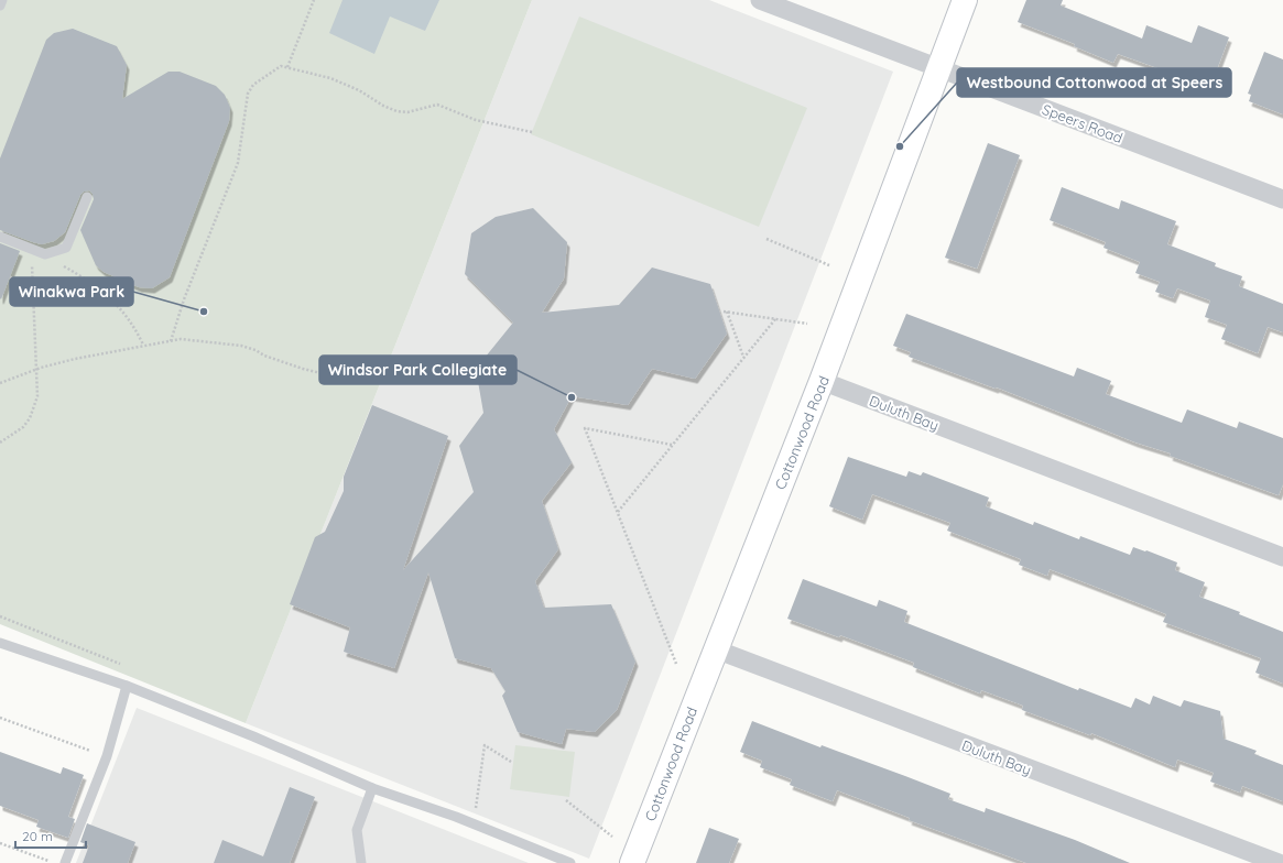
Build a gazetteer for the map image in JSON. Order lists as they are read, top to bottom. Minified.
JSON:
{"streets":{"street":["Speers Road","Duluth Bay","Cottonwood Road"]},"crossings":[["Speers Road","Cottonwood Road"],["Duluth Bay","Cottonwood Road"]],"places":["Westbound Cottonwood at Speers","Winakwa Park","Windsor Park Collegiate"],"scale_bar":"20 m"}
